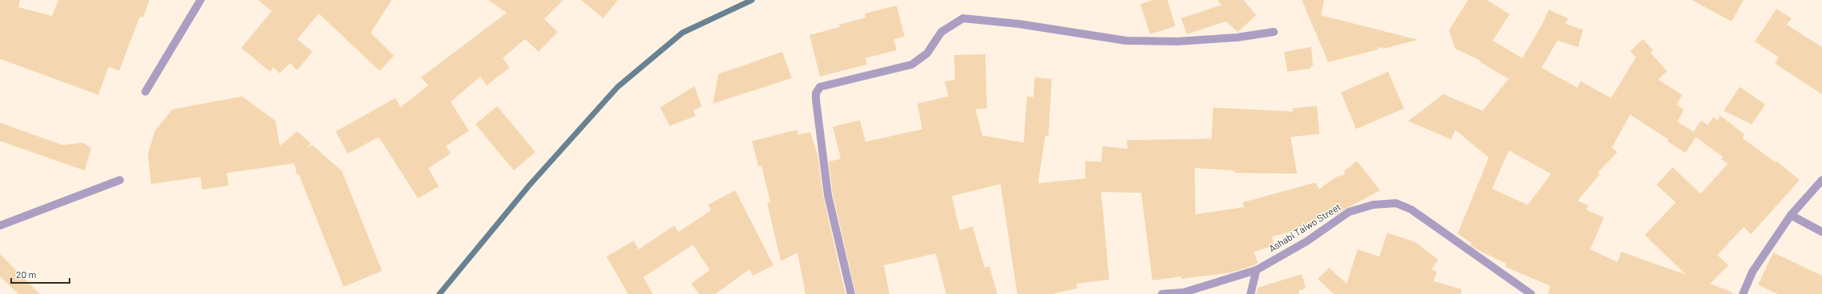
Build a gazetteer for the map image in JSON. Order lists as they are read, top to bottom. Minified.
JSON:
{"streets":{"street":["Ashabi Taiwo Street"]},"scale_bar":"20 m"}
